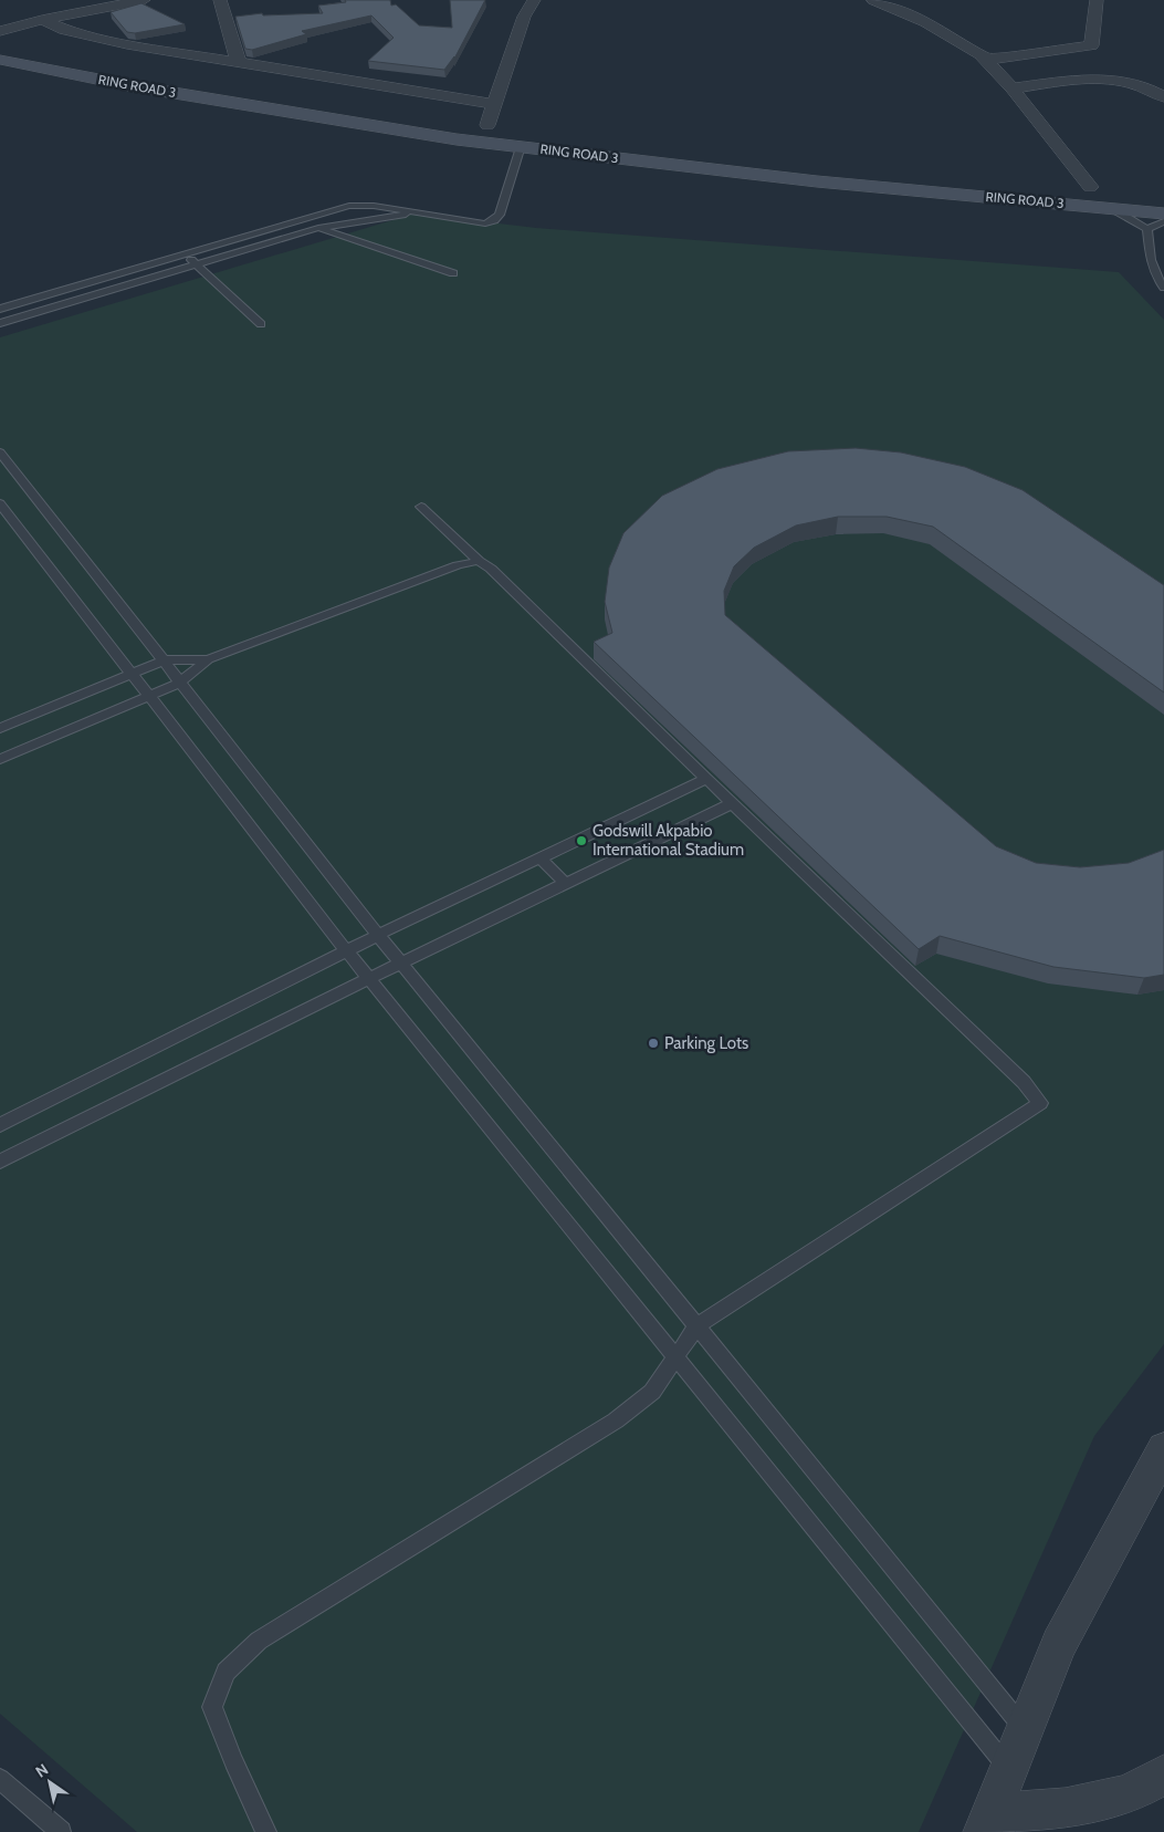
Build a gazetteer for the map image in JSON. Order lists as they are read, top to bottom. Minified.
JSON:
{"streets":{"main road":["RING ROAD 3"]},"places":["Godswill Akpabio International Stadium","Parking Lots"],"north":"top left"}
